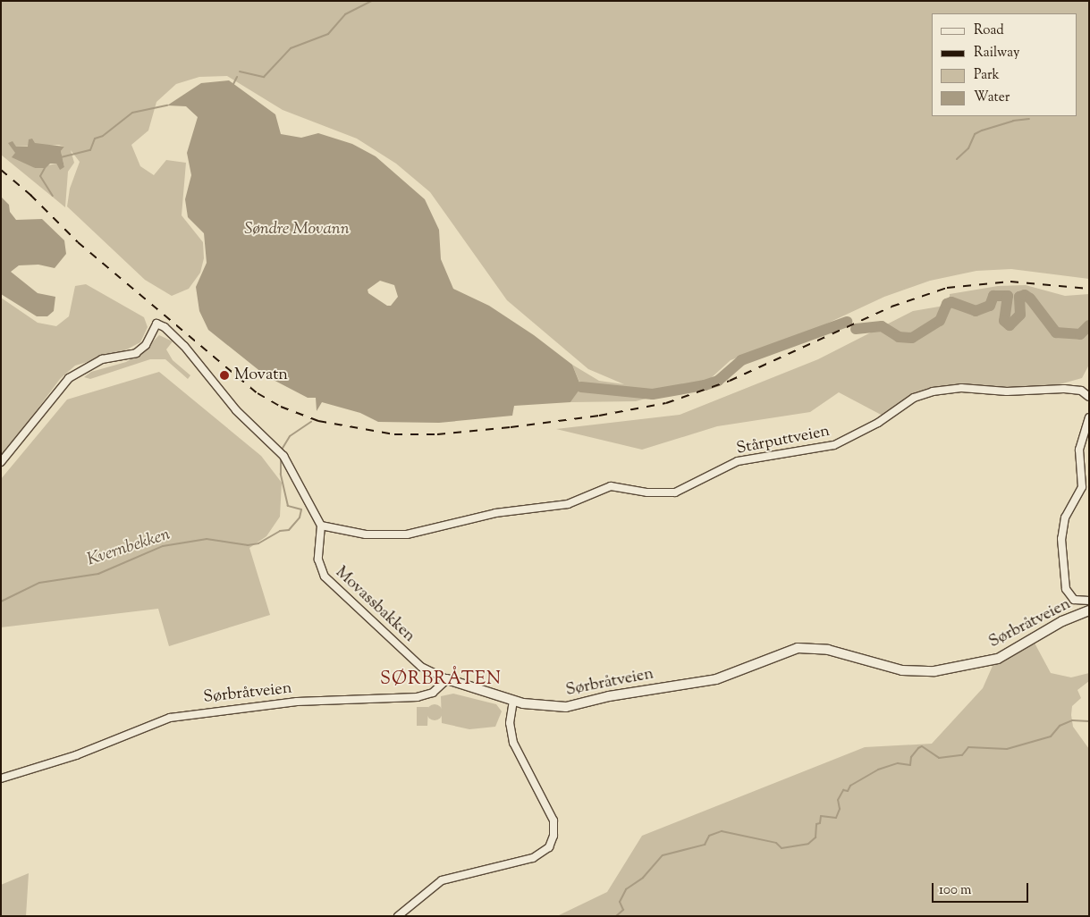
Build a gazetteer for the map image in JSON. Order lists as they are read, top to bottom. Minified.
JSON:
{"streets":{"street":["Stårputtveien","Movassbakken","Sørbråtveien"]},"crossings":[["Stårputtveien","Movassbakken"],["Movassbakken","Sørbråtveien"]],"districts":["SØRBRÅTEN"],"water":["Søndre Movann","Kvernbekken"],"places":["Movatn"],"legend":["Road","Railway","Park","Water"],"scale_bar":"100 m"}
